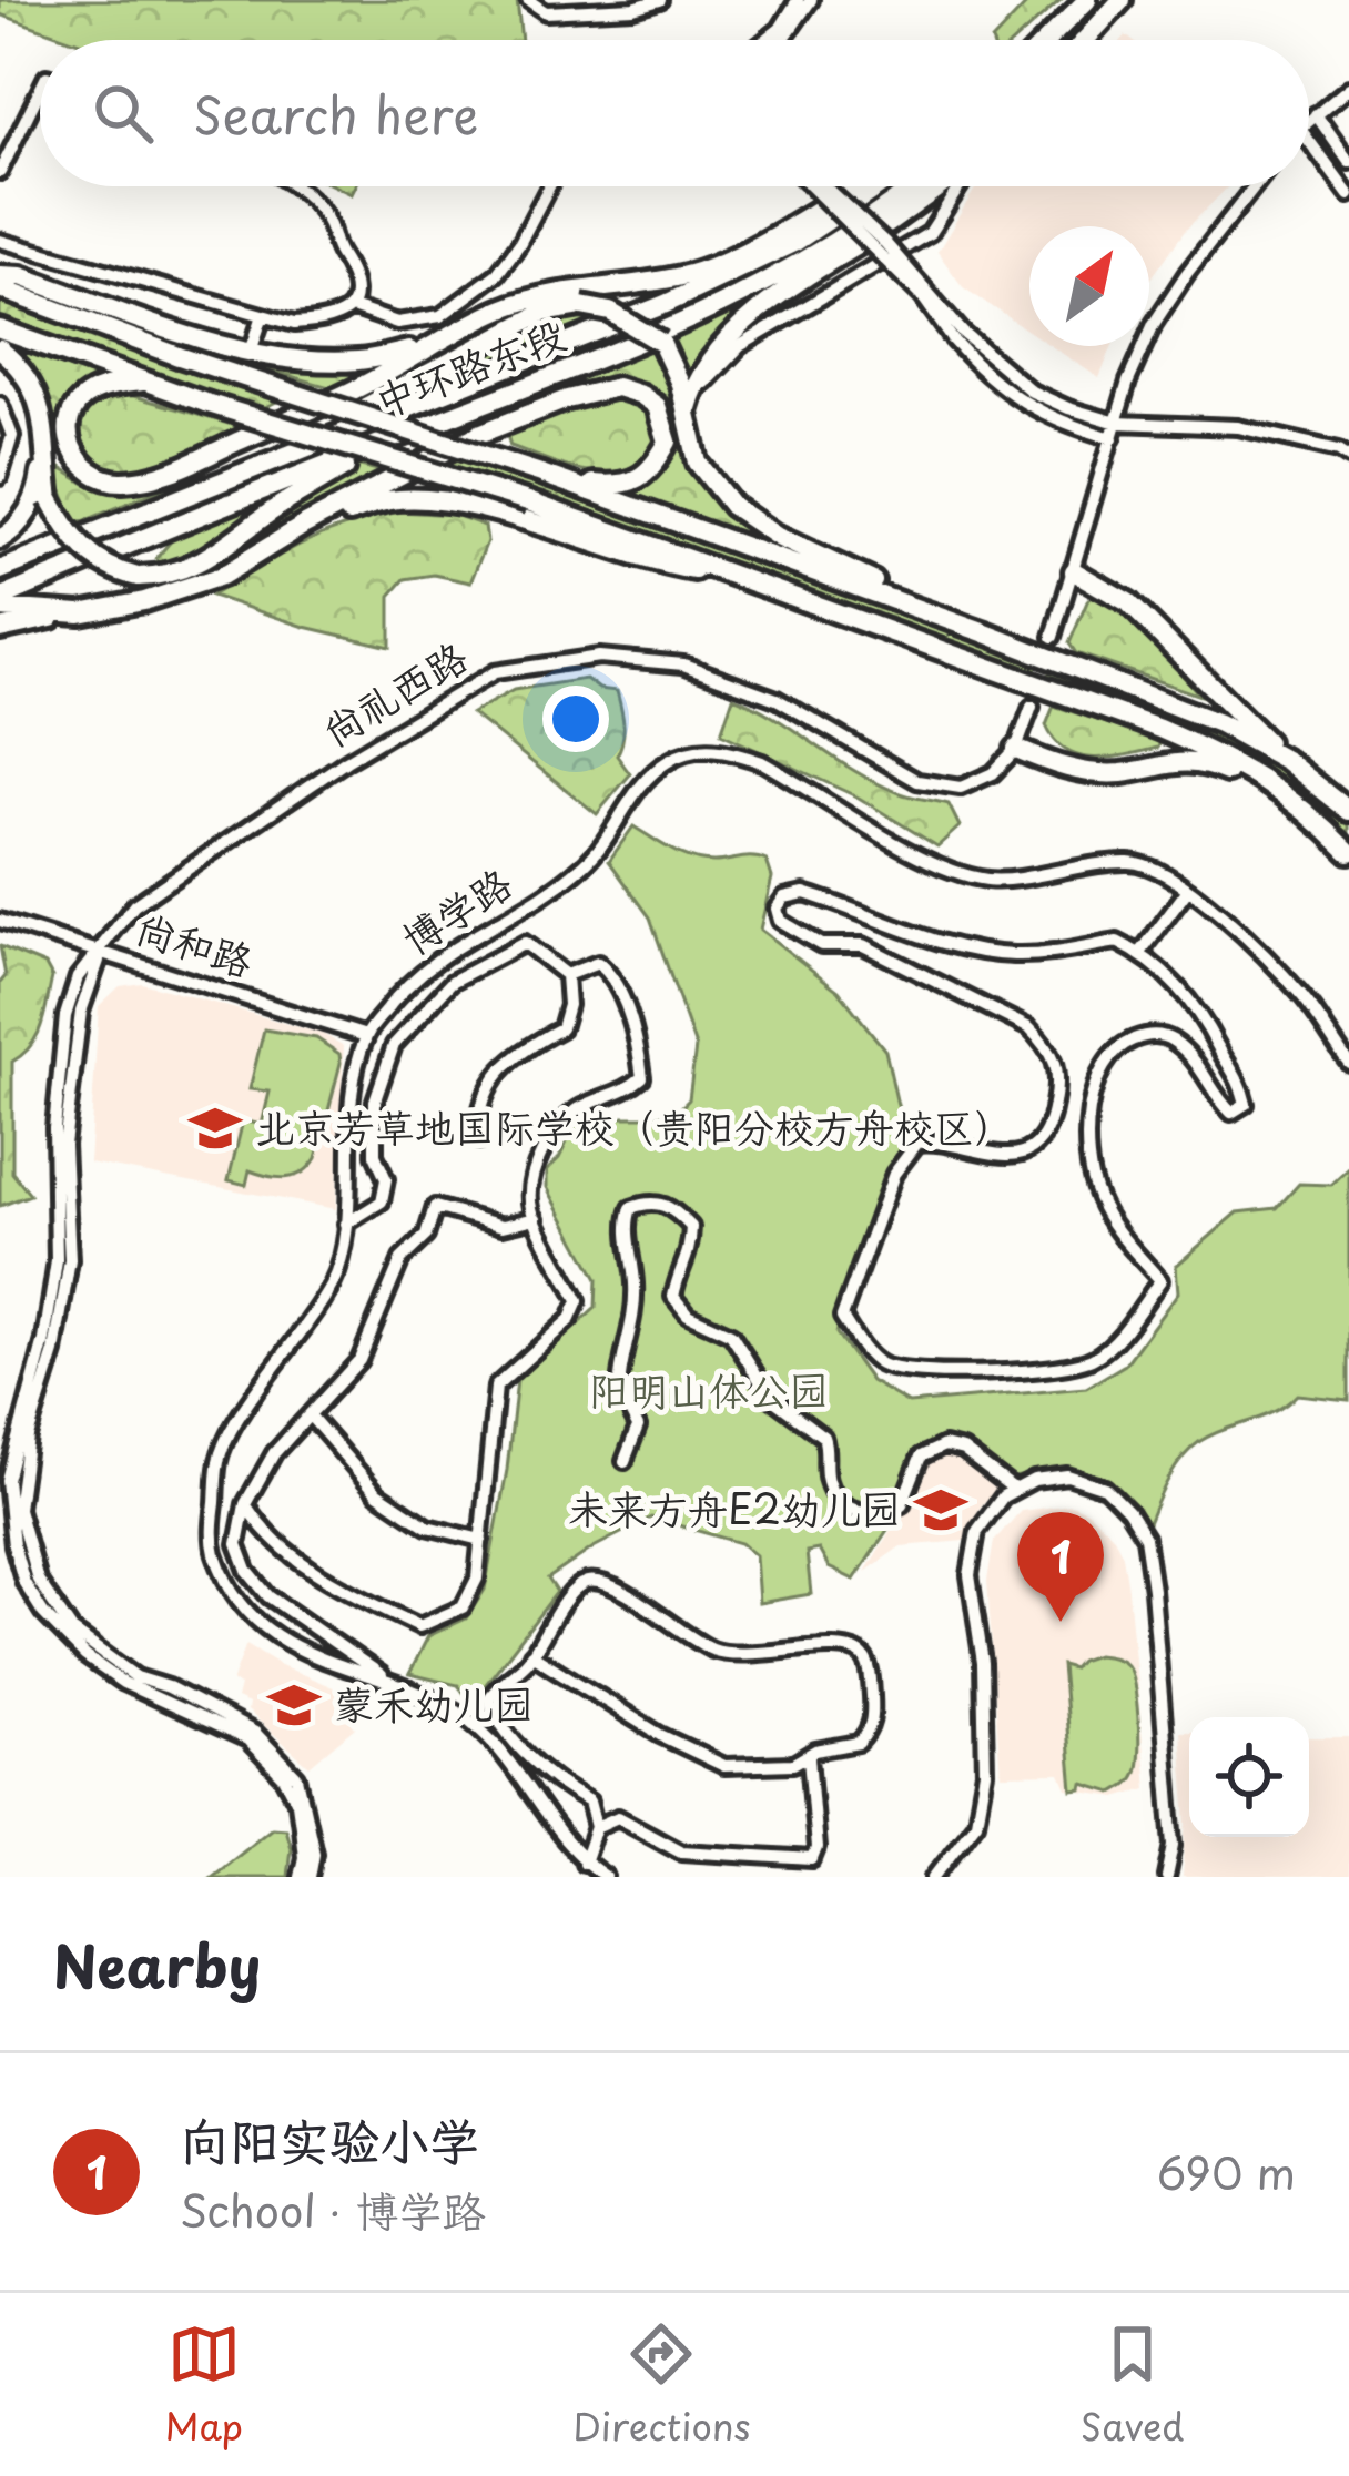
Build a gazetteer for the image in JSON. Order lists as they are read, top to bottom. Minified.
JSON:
{"streets":{"highway":["中环路东段"],"street":["尚礼西路","博学路","尚和路"]},"crossings":[["尚礼西路","尚和路"],["博学路","尚和路"]],"parks":["阳明山体公园"],"places":{"school or university":["北京芳草地国际学校（贵阳分校方舟校区）","未来方舟E2幼儿园","蒙禾幼儿园"]},"north":"top right","page":{"search":"Search here","pins":"1","heading":"Nearby","list":[{"mark":"1","name":"向阳实验小学","note":"School · 博学路","value":"690 m"}],"nav":["Map","Directions","Saved"]}}
